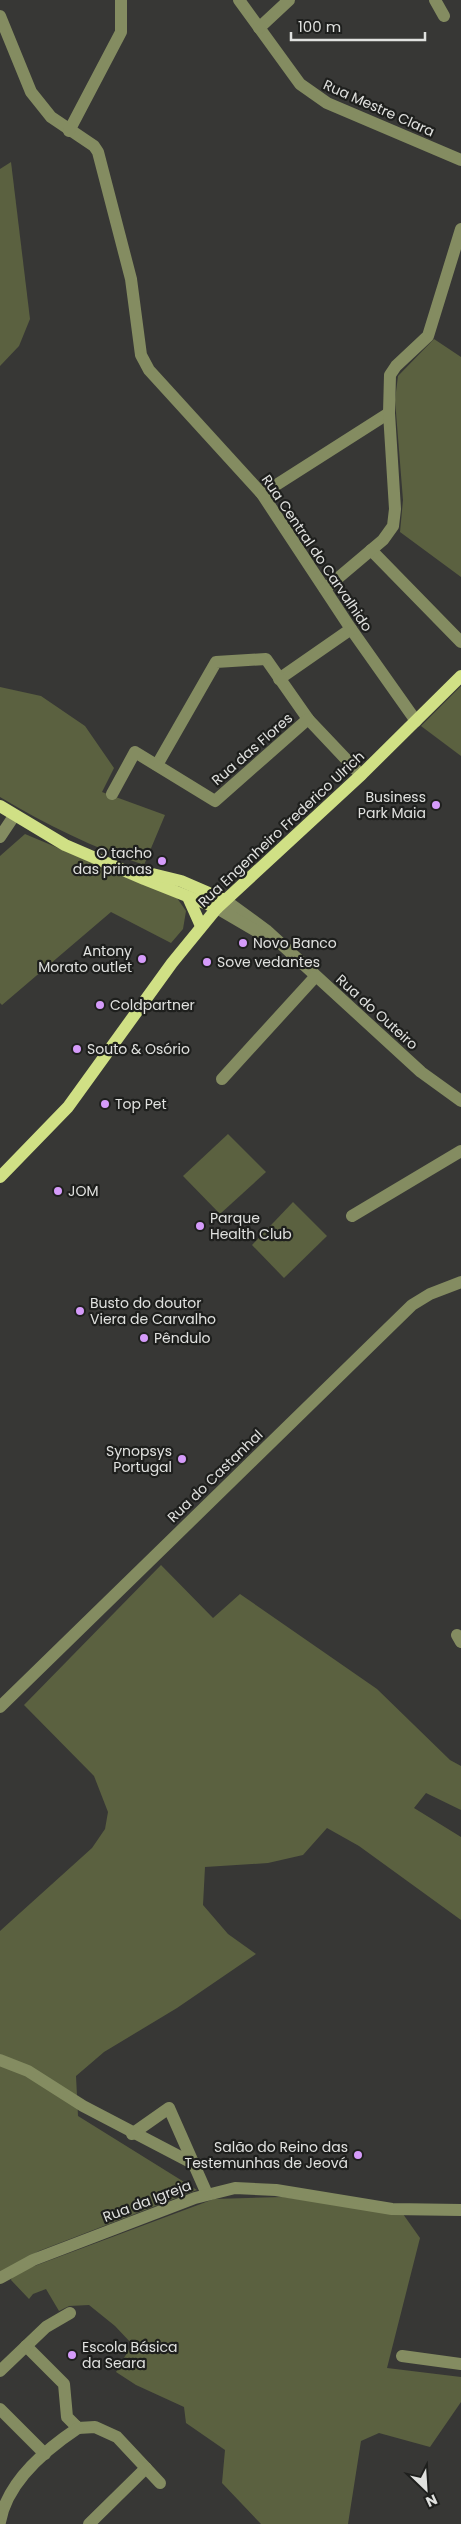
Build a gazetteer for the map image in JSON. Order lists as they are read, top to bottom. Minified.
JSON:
{"streets":{"main road":["Rua Engenheiro Frederico Ulrich"],"street":["Rua Mestre Clara","Rua Central do Carvalhido","Rua das Flores","Rua do Outeiro","Rua do Castanhal","Rua da Igreja"]},"crossings":[["Rua Central do Carvalhido","Rua Engenheiro Frederico Ulrich"],["Rua Engenheiro Frederico Ulrich","Rua do Outeiro"]],"places":["Business Park Maia","O tacho das primas","Novo Banco","Antony Morato outlet","Sove vedantes","Coldpartner","Souto & Osório","Top Pet","JOM","Parque Health Club","Busto do doutor Viera de Carvalho","Pêndulo","Synopsys Portugal","Salão do Reino das Testemunhas de Jeová","Escola Básica da Seara"],"scale_bar":"100 m","north":"bottom right"}
